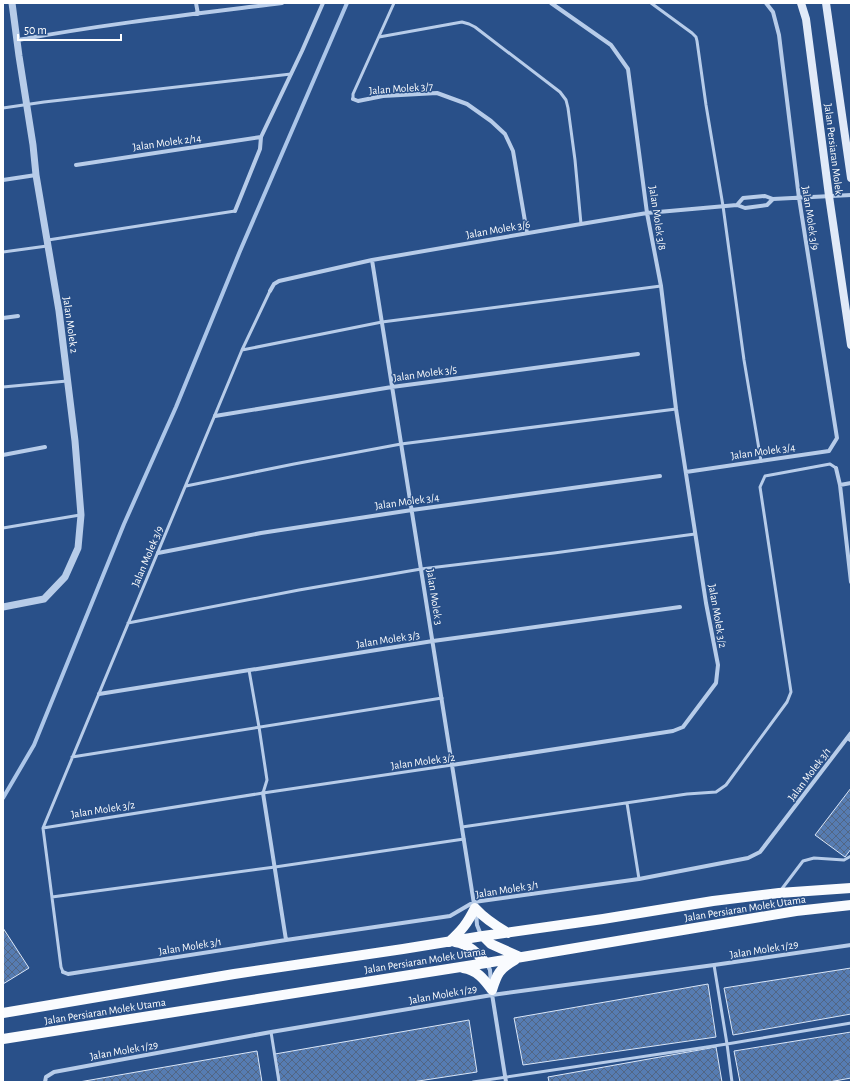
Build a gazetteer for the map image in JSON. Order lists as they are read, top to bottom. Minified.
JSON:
{"streets":{"main road":["Jalan Persiaran Molek","Jalan Persiaran Molek Utama"],"street":["Jalan Molek 3/7","Jalan Molek 2/14","Jalan Molek 3/8","Jalan Molek 3/9","Jalan Molek 3/6","Jalan Molek 2","Jalan Molek 3/5","Jalan Molek 3/4","Jalan Molek 3","Jalan Molek 3/2","Jalan Molek 3/3","Jalan Molek 3/1","Jalan Molek 1/29"]},"crossings":[["Jalan Molek 3/7","Jalan Molek 3/6"],["Jalan Persiaran Molek","Jalan Molek 3/6"],["Jalan Molek 3/8","Jalan Molek 3/6"],["Jalan Molek 3/8","Jalan Molek 3/4"],["Jalan Molek 3/8","Jalan Molek 3/2"],["Jalan Molek 3/9","Jalan Molek 3/6"],["Jalan Molek 3/9","Jalan Molek 3/5"],["Jalan Molek 3/9","Jalan Molek 3/4"],["Jalan Molek 3/9","Jalan Molek 3/2"],["Jalan Molek 3/9","Jalan Molek 3/3"],["Jalan Molek 3/6","Jalan Molek 3"],["Jalan Molek 3/5","Jalan Molek 3"],["Jalan Molek 3/4","Jalan Molek 3"],["Jalan Molek 3/4","Jalan Molek 3/2"],["Jalan Molek 3","Jalan Molek 3/2"],["Jalan Molek 3","Jalan Molek 3/3"],["Jalan Molek 3","Jalan Molek 3/1"],["Jalan Molek 3","Jalan Persiaran Molek Utama"]],"scale_bar":"50 m"}
